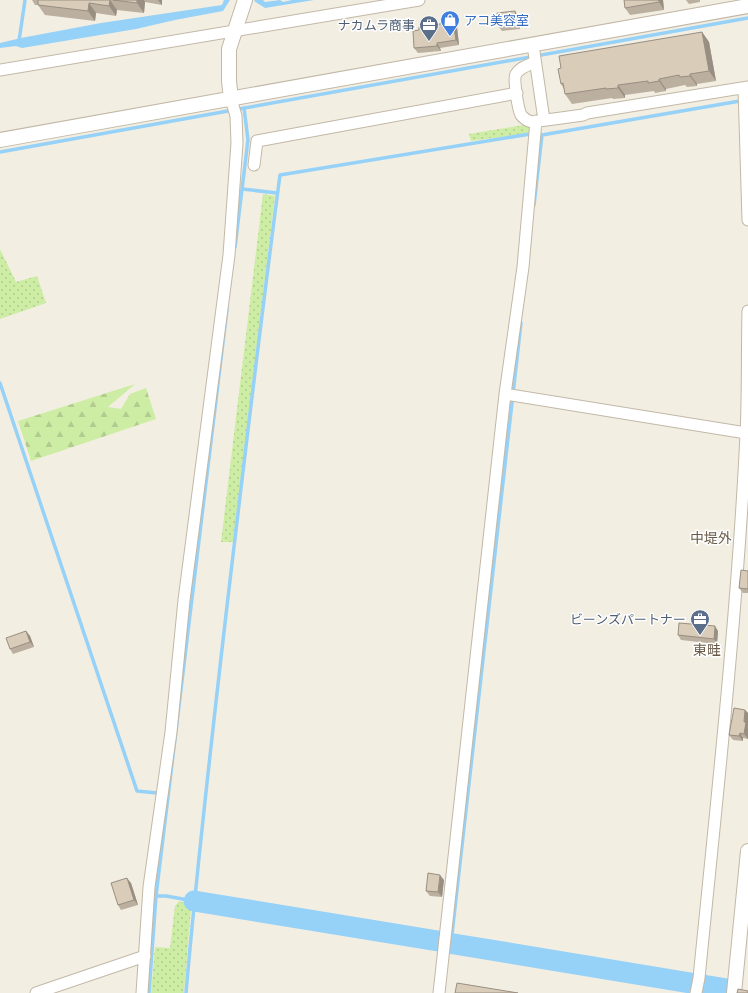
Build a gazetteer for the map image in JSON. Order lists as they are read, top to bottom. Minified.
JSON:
{"districts":["中堤外","東畦"],"places":{"shop":["アコ美容室"],"office":["ナカムラ商事","ビーンズパートナー"]}}
